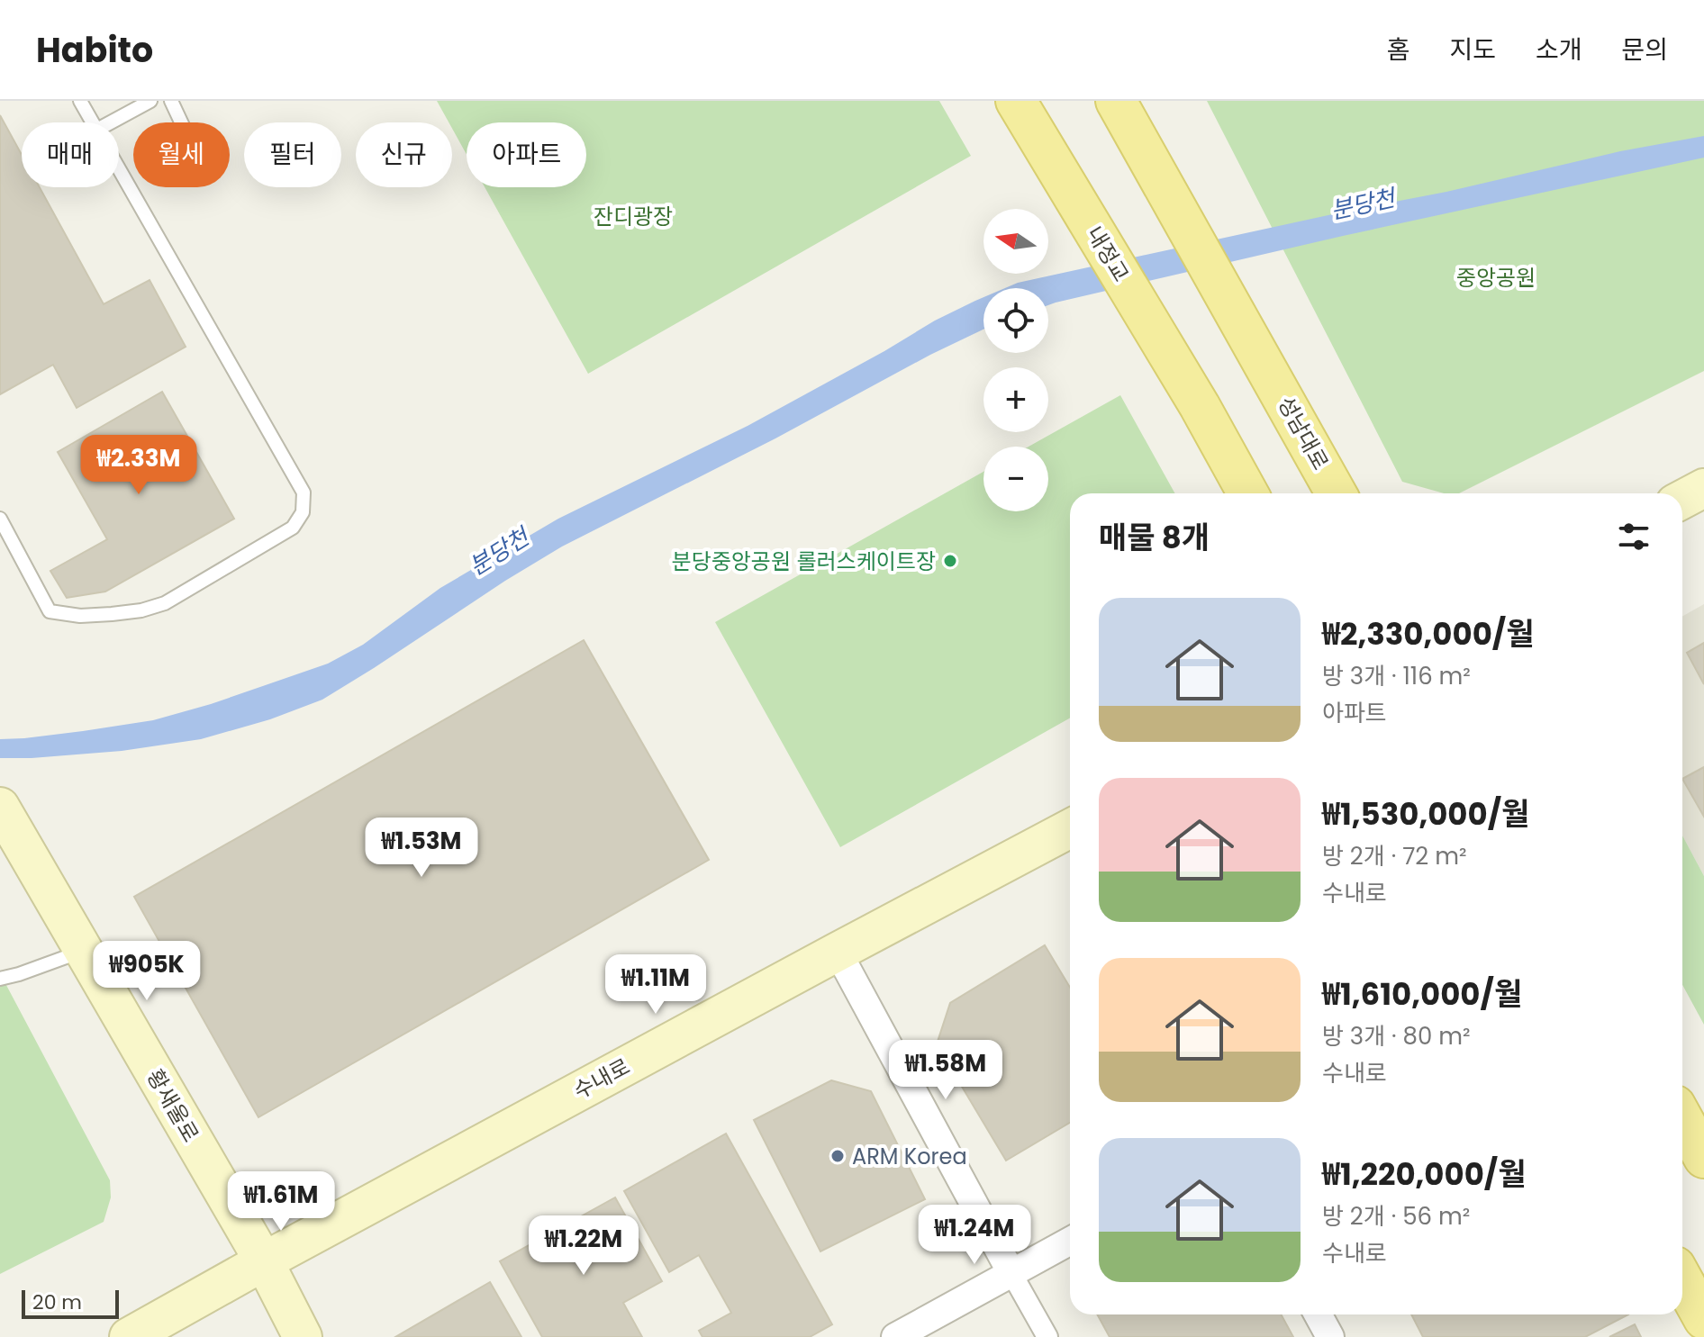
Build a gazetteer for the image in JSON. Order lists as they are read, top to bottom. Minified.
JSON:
{"streets":{"main road":["내정교","성남대로","수내로","황새울로"]},"crossings":[["수내로","황새울로"]],"water":["분당천"],"parks":["잔디광장","중앙공원"],"places":["분당중앙공원 롤러스케이트장","ARM Korea"],"scale_bar":"20 m","north":"left","page":{"header":"Habito","nav":["홈","지도","소개","문의"],"chip":["매매","월세","필터","신규","아파트"],"map_buttons":["+","−"],"price":["₩2.33M","₩1.53M","₩905K","₩1.11M","₩1.58M","₩1.61M","₩1.24M","₩1.22M"],"heading":"매물 8개","list":[{"name":"₩2,330,000/월","note":"방 3개 · 116 m² · 아파트"},{"name":"₩1,530,000/월","note":"방 2개 · 72 m² · 수내로"},{"name":"₩1,610,000/월","note":"방 3개 · 80 m² · 수내로"},{"name":"₩1,220,000/월","note":"방 2개 · 56 m² · 수내로"}],"scale":"20 m"}}
